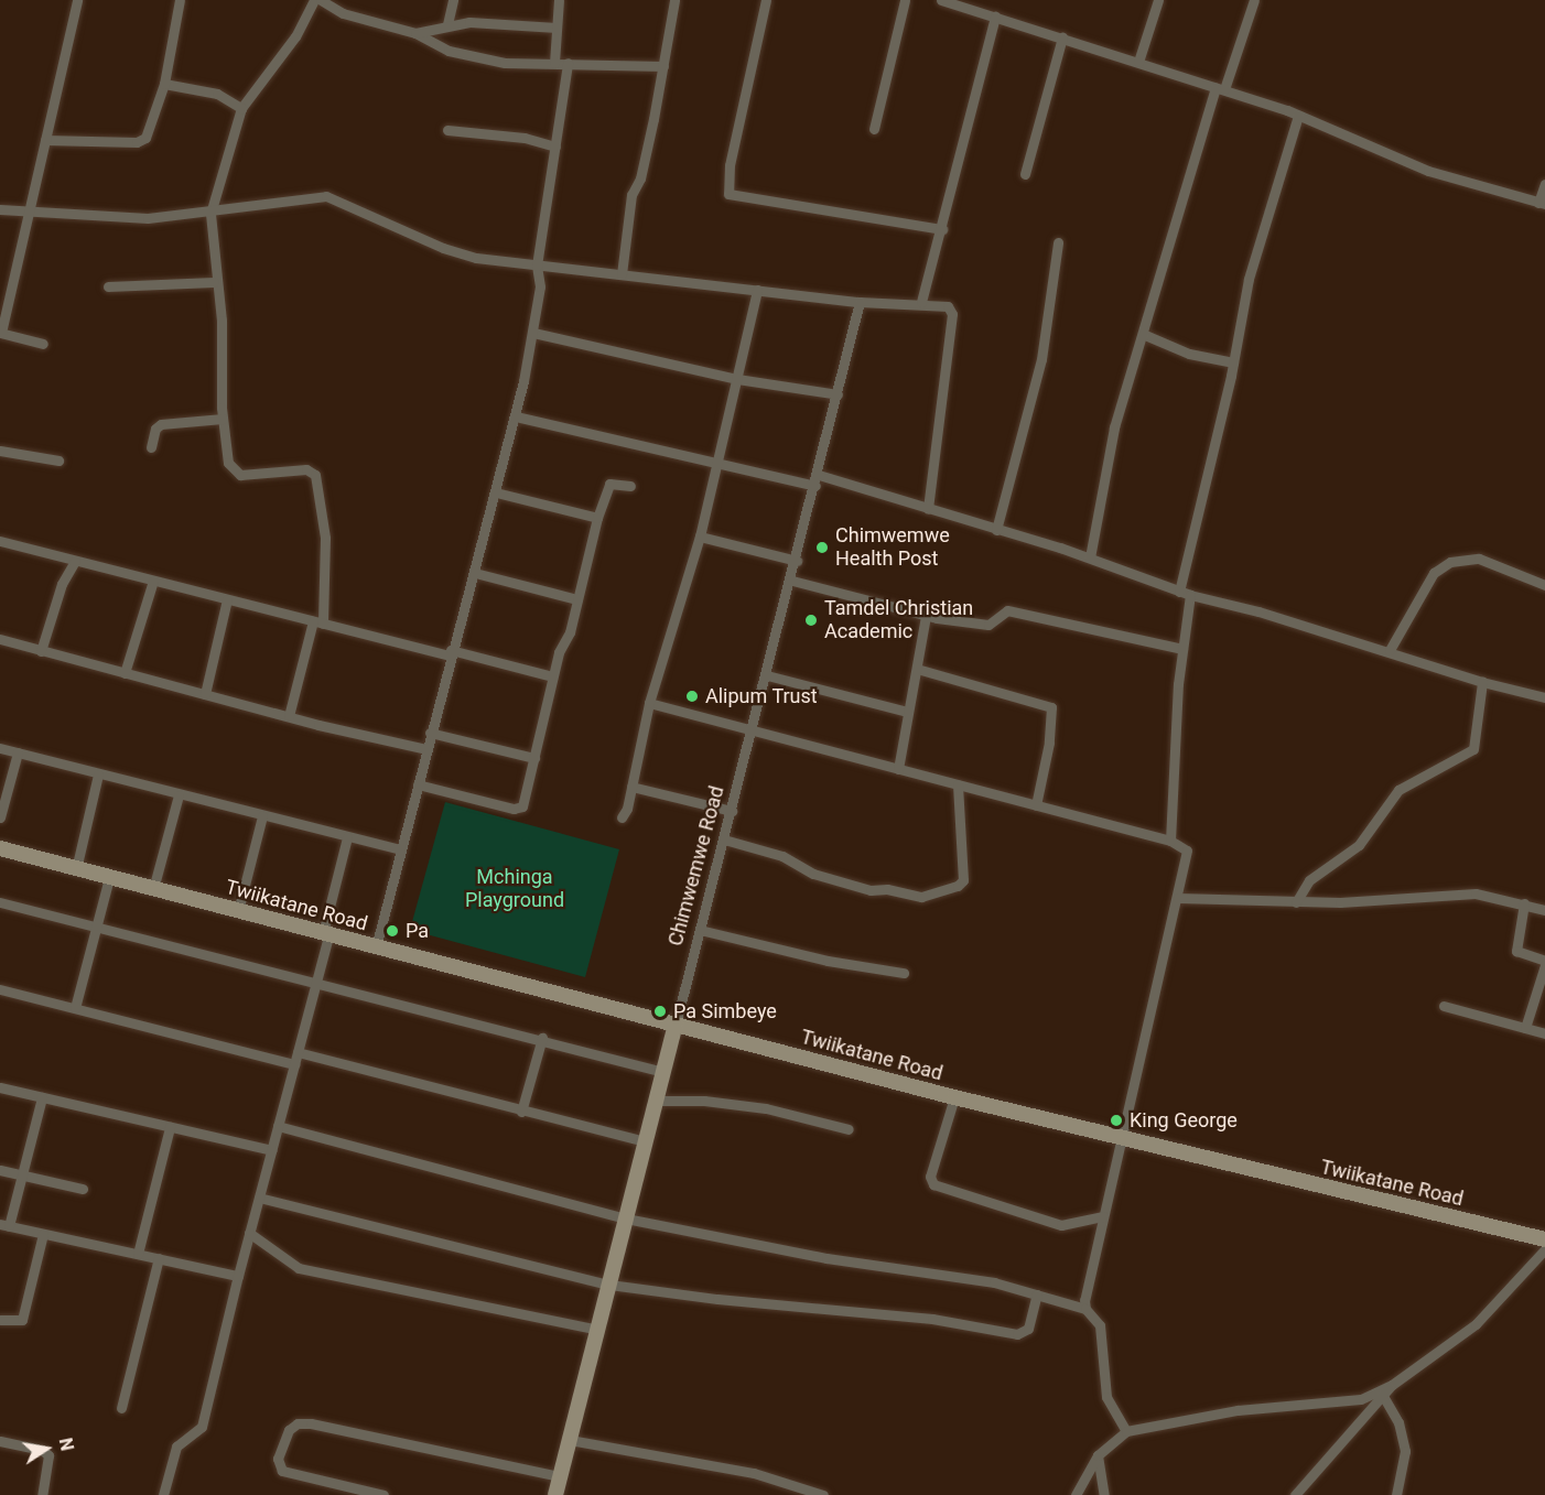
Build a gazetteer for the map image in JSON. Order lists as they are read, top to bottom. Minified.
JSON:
{"streets":{"main road":["Chimwemwe Road","Twiikatane Road"]},"crossings":[["Chimwemwe Road","Twiikatane Road"]],"parks":["Mchinga Playground"],"places":["Chimwemwe Health Post","Tamdel Christian Academic","Alipum Trust","Pa","Pa Simbeye","King George"],"north":"right"}
